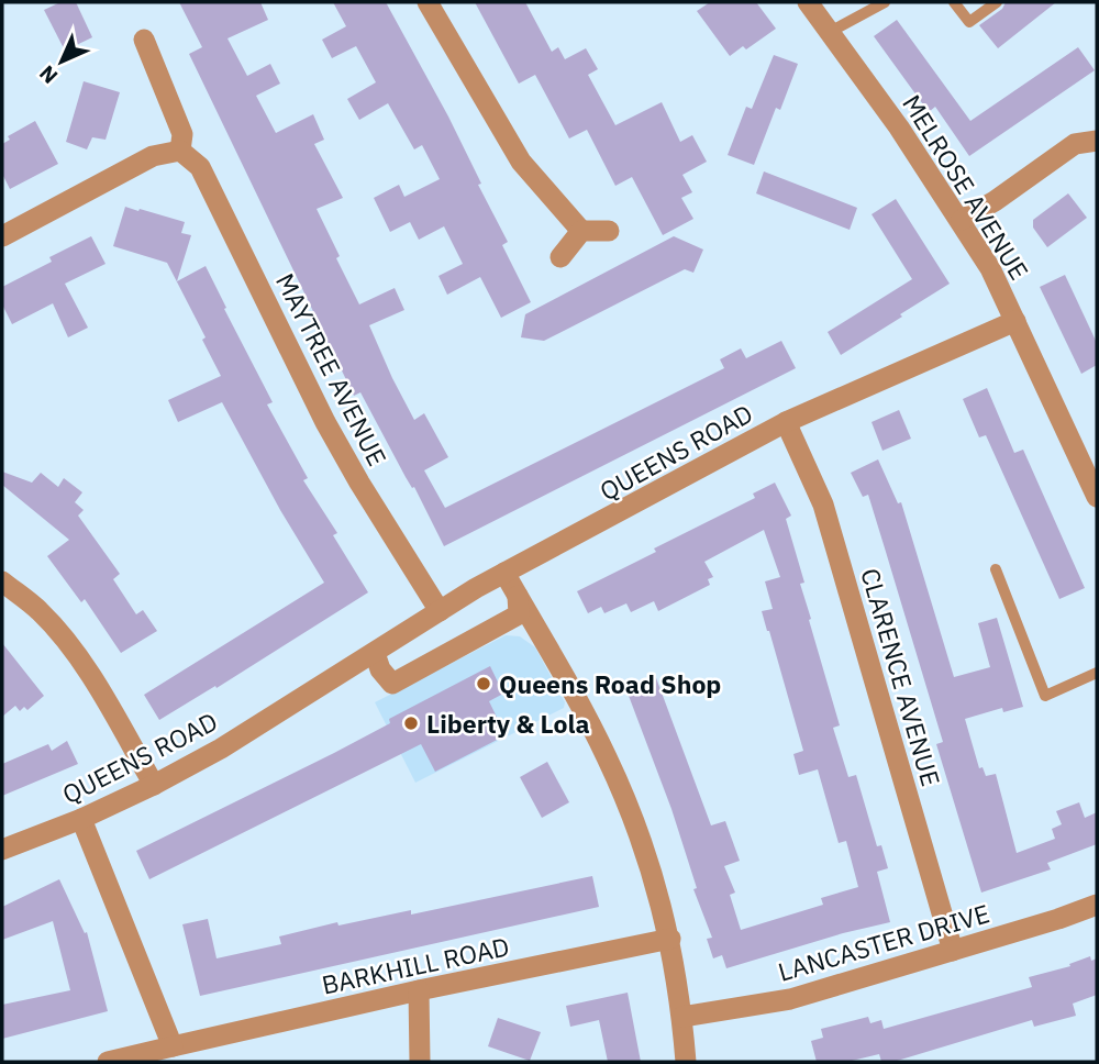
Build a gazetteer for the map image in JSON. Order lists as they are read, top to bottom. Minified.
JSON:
{"streets":{"street":["MELROSE AVENUE","MAYTREE AVENUE","QUEENS ROAD","CLARENCE AVENUE","LANCASTER DRIVE","BARKHILL ROAD"]},"crossings":[["MELROSE AVENUE","QUEENS ROAD"],["MAYTREE AVENUE","QUEENS ROAD"],["QUEENS ROAD","CLARENCE AVENUE"],["CLARENCE AVENUE","LANCASTER DRIVE"]],"places":["Queens Road Shop","Liberty & Lola"],"north":"bottom left"}
